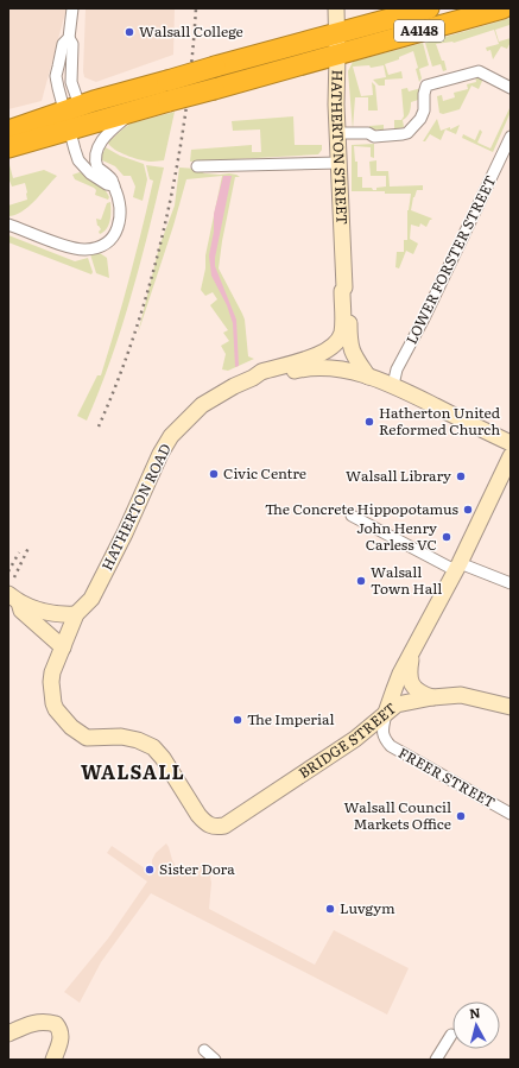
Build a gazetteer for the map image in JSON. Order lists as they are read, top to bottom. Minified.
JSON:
{"streets":{"highway":["A4148"],"street":["HATHERTON STREET","LOWER FORSTER STREET","HATHERTON ROAD","BRIDGE STREET","FREER STREET"]},"crossings":[["A4148","HATHERTON STREET"],["HATHERTON STREET","HATHERTON ROAD"],["LOWER FORSTER STREET","HATHERTON ROAD"],["BRIDGE STREET","FREER STREET"]],"districts":["WALSALL"],"places":["Walsall College","Hatherton United Reformed Church","Civic Centre","Walsall Library","The Concrete Hippopotamus","John Henry Carless VC","Walsall Town Hall","The Imperial","Walsall Council Markets Office","Sister Dora","Luvgym"],"north":"top"}
